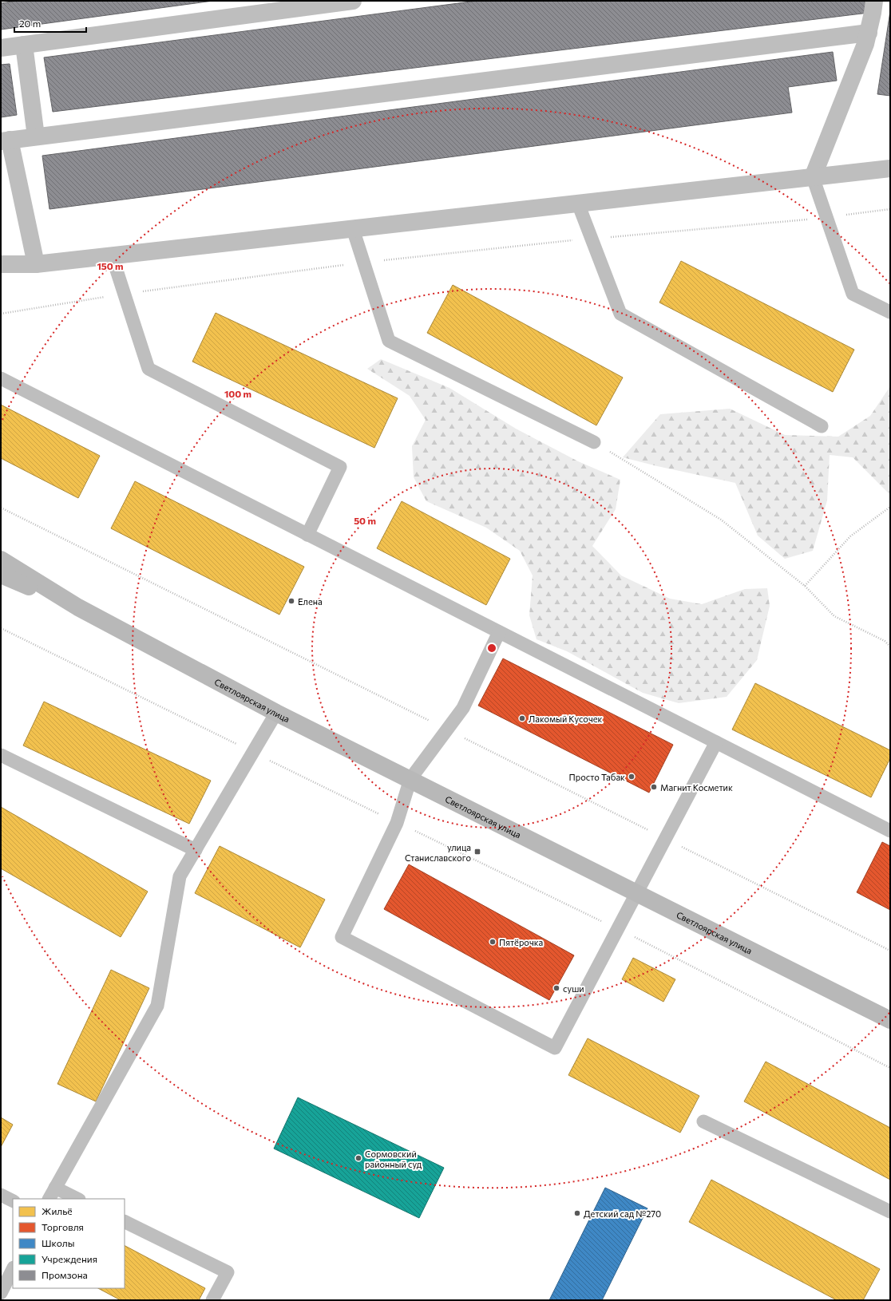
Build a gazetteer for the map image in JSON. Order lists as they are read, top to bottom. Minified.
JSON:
{"streets":{"main road":["Светлоярская улица"]},"places":{"other":["Елена","Лакомый Кусочек","Просто Табак","Магнит Косметик","Пятёрочка","суши","Сормовский районный суд","Детский сад №270"],"transit":["улица Станиславского"]},"legend":["Жильё","Торговля","Школы","Учреждения","Промзона"],"scale_bar":"20 m","rings":["150 m","100 m","50 m"]}
